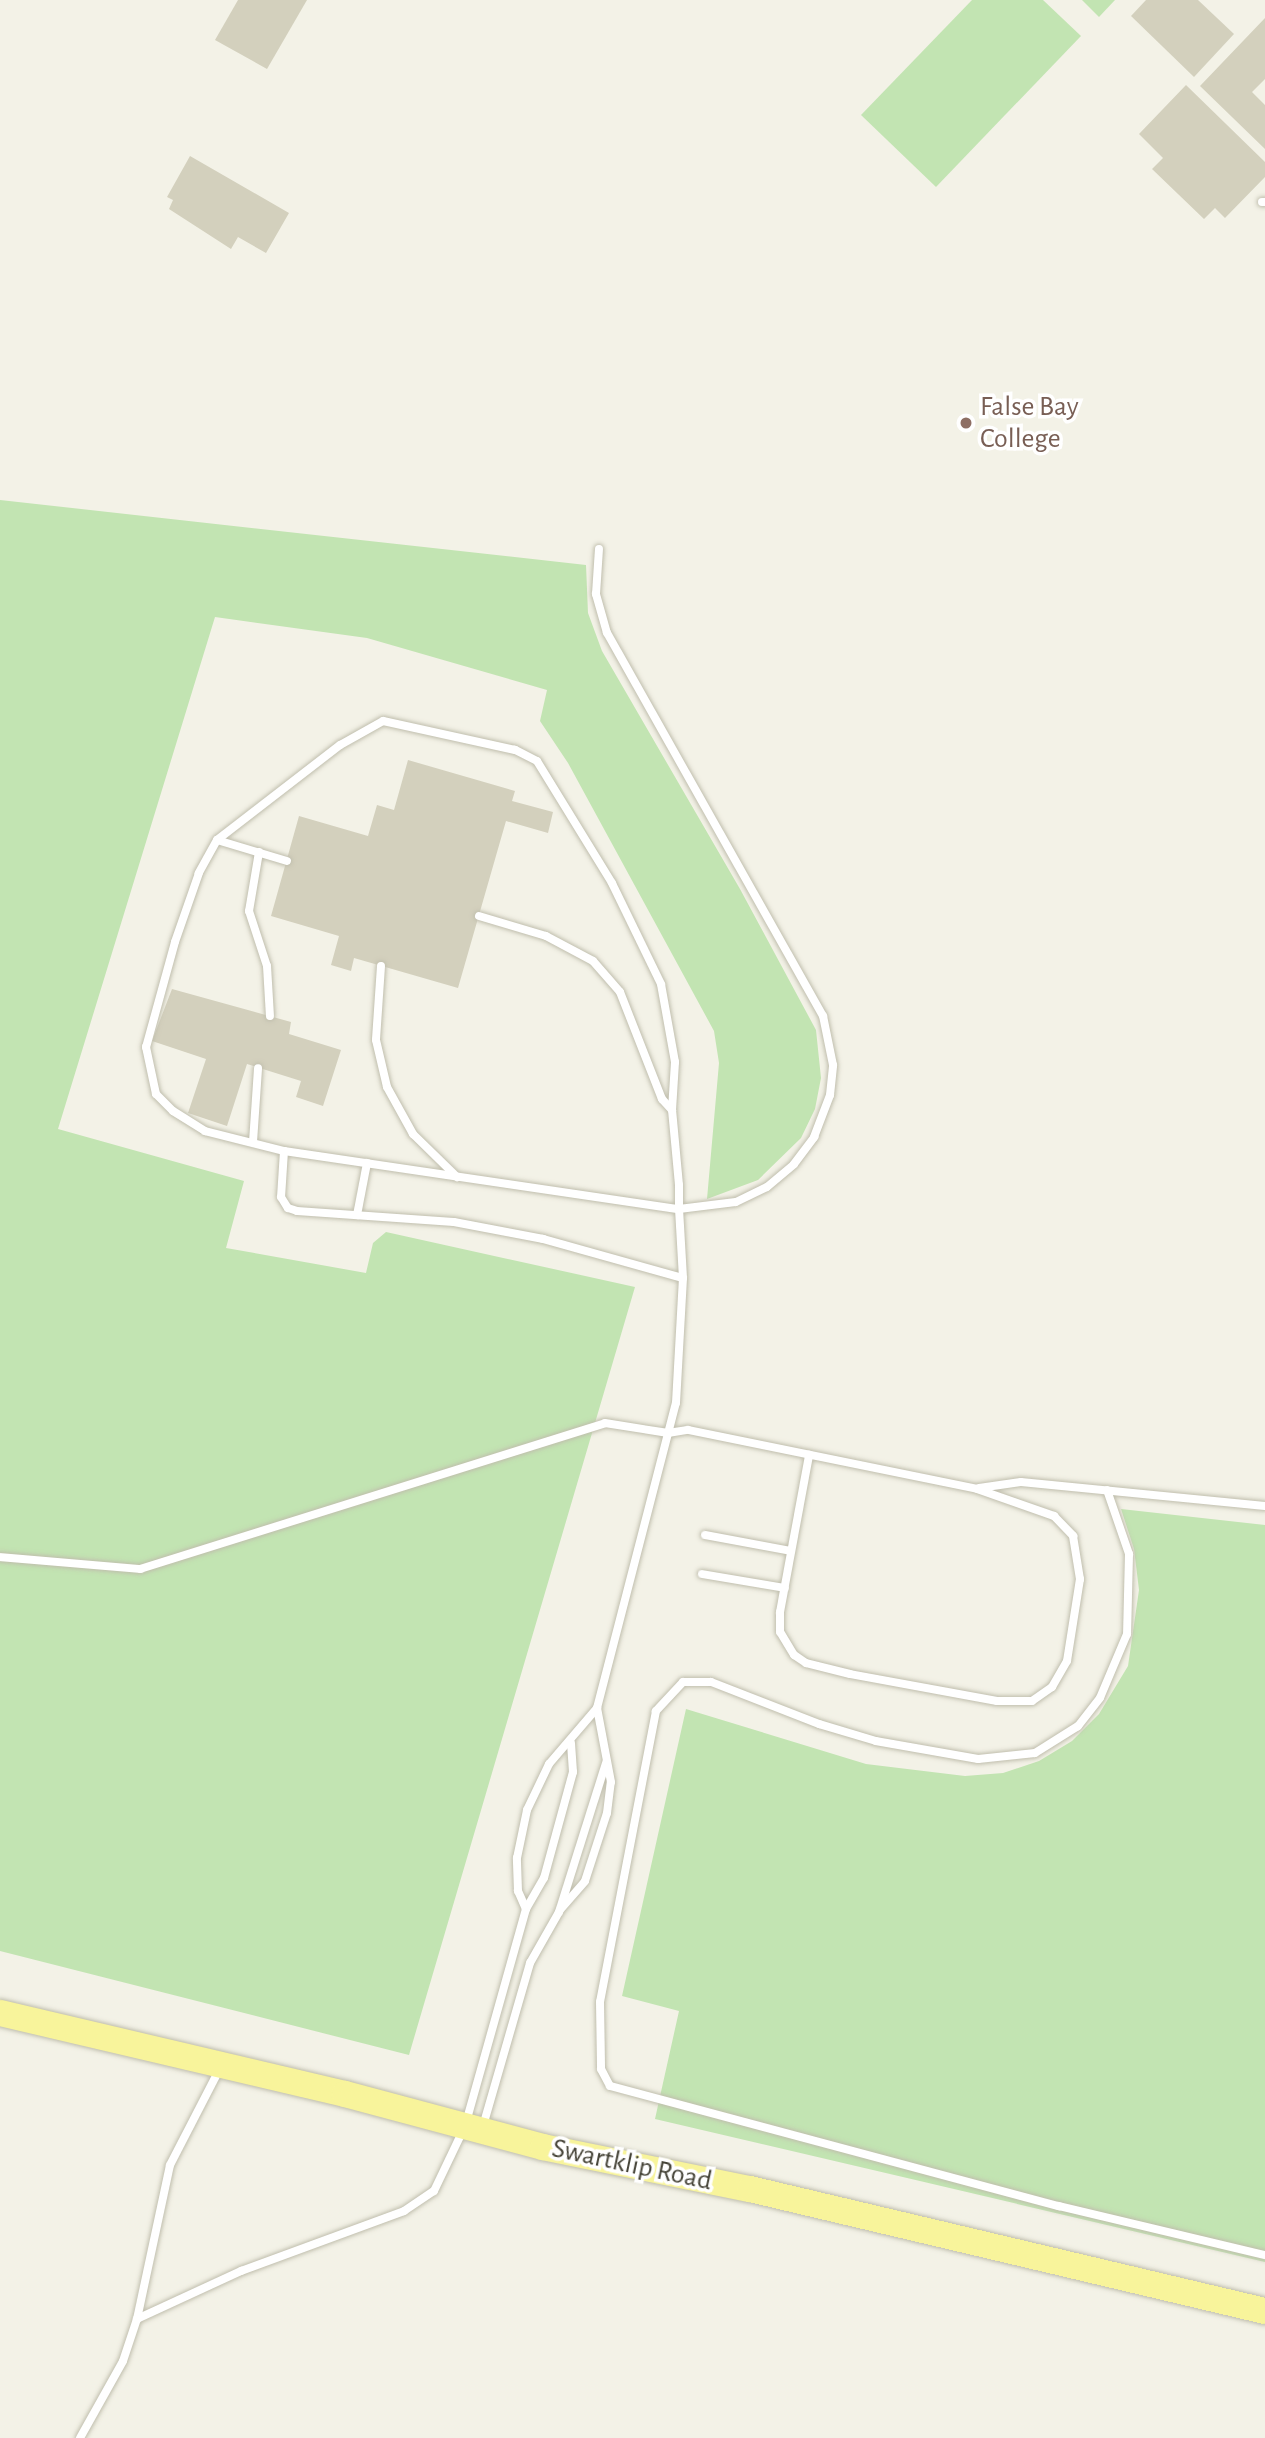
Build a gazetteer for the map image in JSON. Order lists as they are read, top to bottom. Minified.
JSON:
{"streets":{"main road":["Swartklip Road"]},"places":["False Bay College"]}
